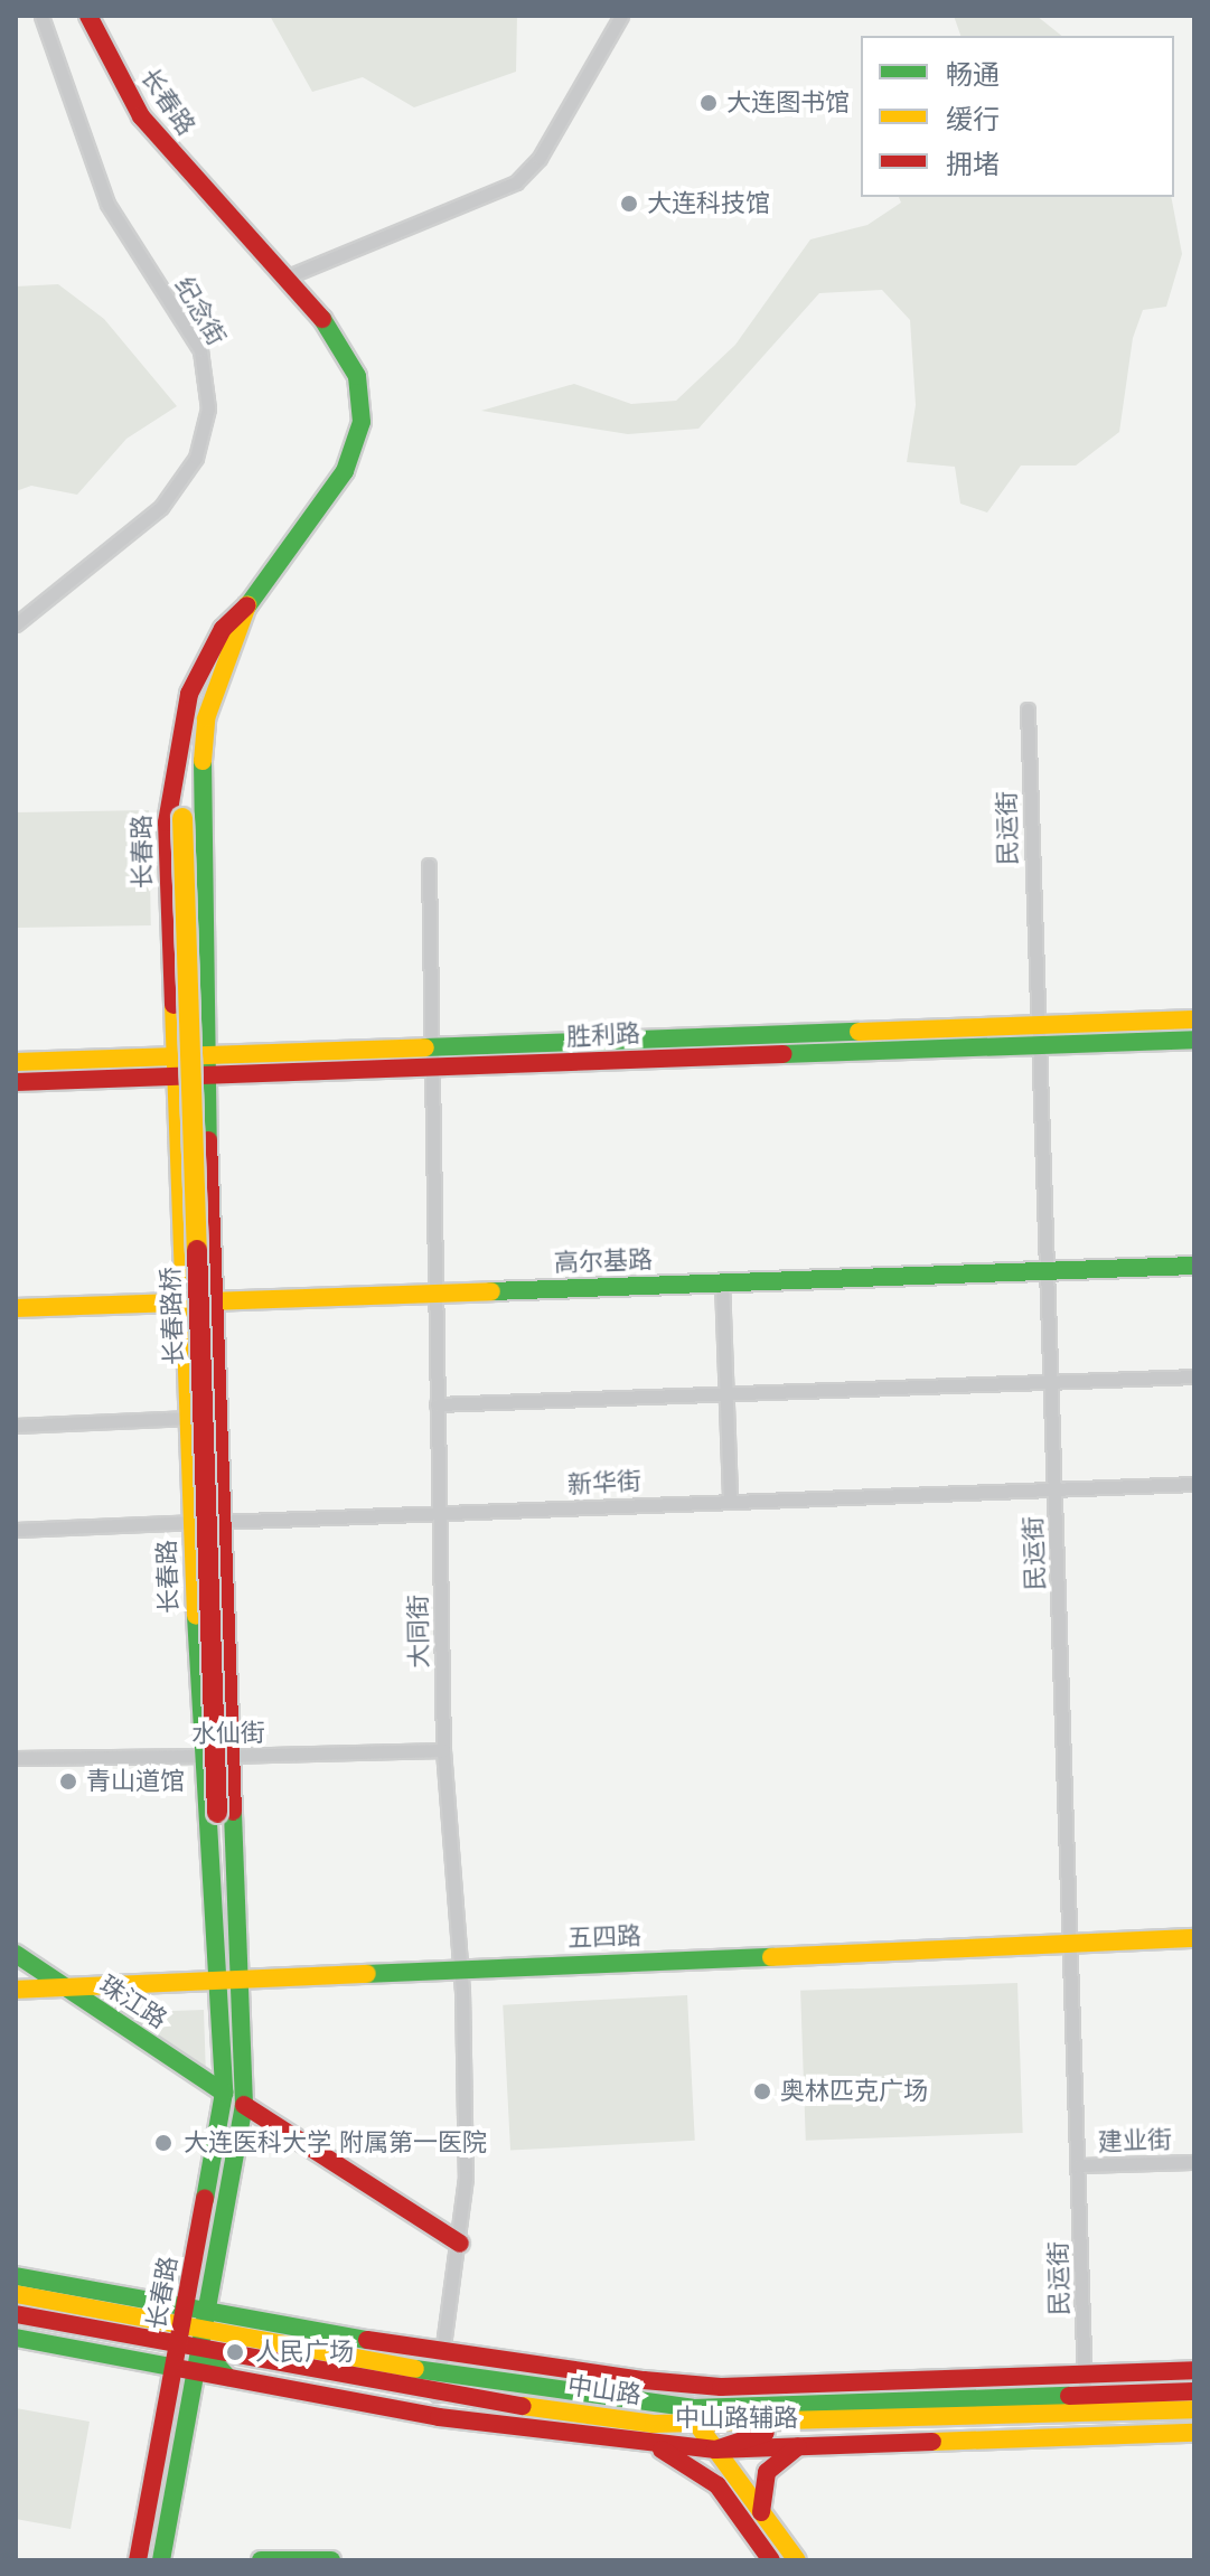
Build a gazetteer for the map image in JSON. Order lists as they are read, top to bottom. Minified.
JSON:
{"streets":{"main road":["长春路","胜利路","高尔基路","长春路桥","五四路","珠江路","中山路","中山路辅路"],"street":["纪念街","民运街","新华街","大同街","水仙街","建业街"]},"crossings":[["长春路","胜利路"],["长春路","高尔基路"],["长春路","长春路桥"],["长春路","新华街"],["长春路","水仙街"],["长春路","五四路"],["长春路","珠江路"],["长春路","中山路"],["长春路","中山路辅路"],["民运街","胜利路"],["民运街","高尔基路"],["民运街","新华街"],["民运街","五四路"],["民运街","建业街"],["民运街","中山路"],["民运街","中山路辅路"],["胜利路","大同街"],["高尔基路","大同街"],["新华街","大同街"],["大同街","水仙街"],["大同街","五四路"],["大同街","中山路"],["大同街","中山路辅路"],["五四路","珠江路"],["中山路","中山路辅路"]],"places":["大连图书馆","大连科技馆","青山道馆","奥林匹克广场","大连医科大学 附属第一医院","人民广场"],"legend":["畅通","缓行","拥堵"]}
